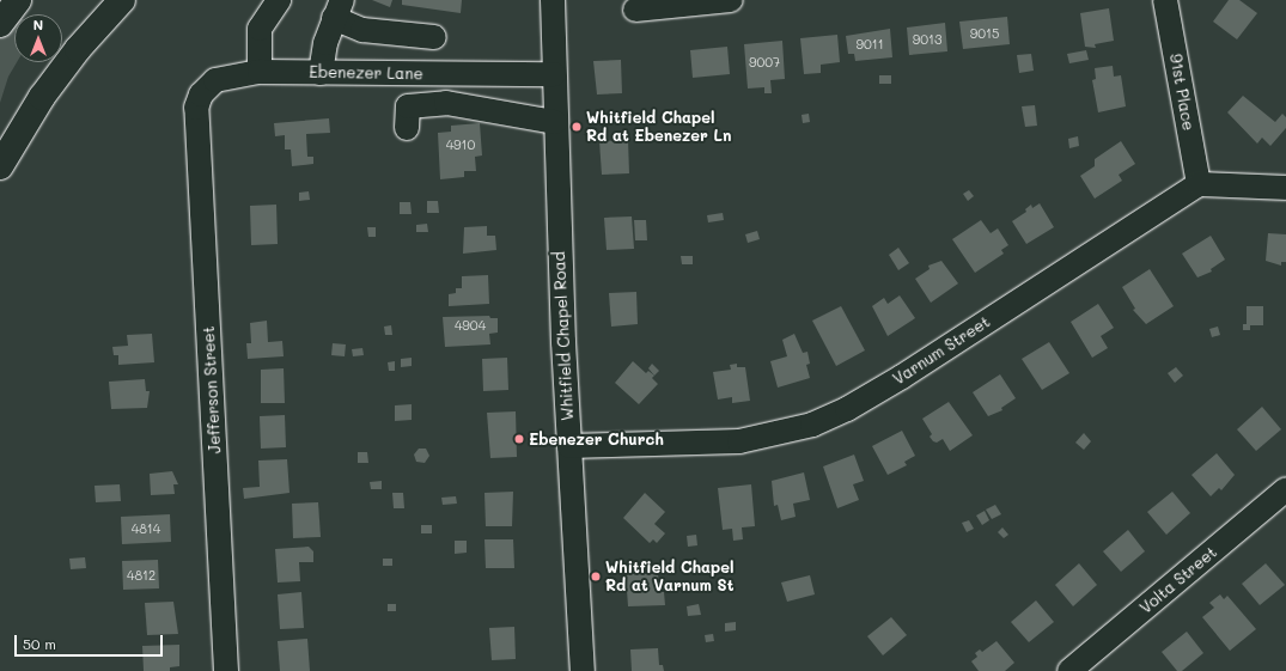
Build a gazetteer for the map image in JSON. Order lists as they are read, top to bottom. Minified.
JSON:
{"streets":{"street":["Ebenezer Lane","91st Place","Whitfield Chapel Road","Varnum Street","Jefferson Street","Volta Street"]},"crossings":[["Ebenezer Lane","Whitfield Chapel Road"],["Ebenezer Lane","Jefferson Street"],["91st Place","Varnum Street"],["Whitfield Chapel Road","Varnum Street"]],"places":["Whitfield Chapel Rd at Ebenezer Ln","Ebenezer Church","Whitfield Chapel Rd at Varnum St"],"house_numbers":["9015","9013","9011","9007","4910","4904","4814","4812"],"scale_bar":"50 m","north":"top"}
